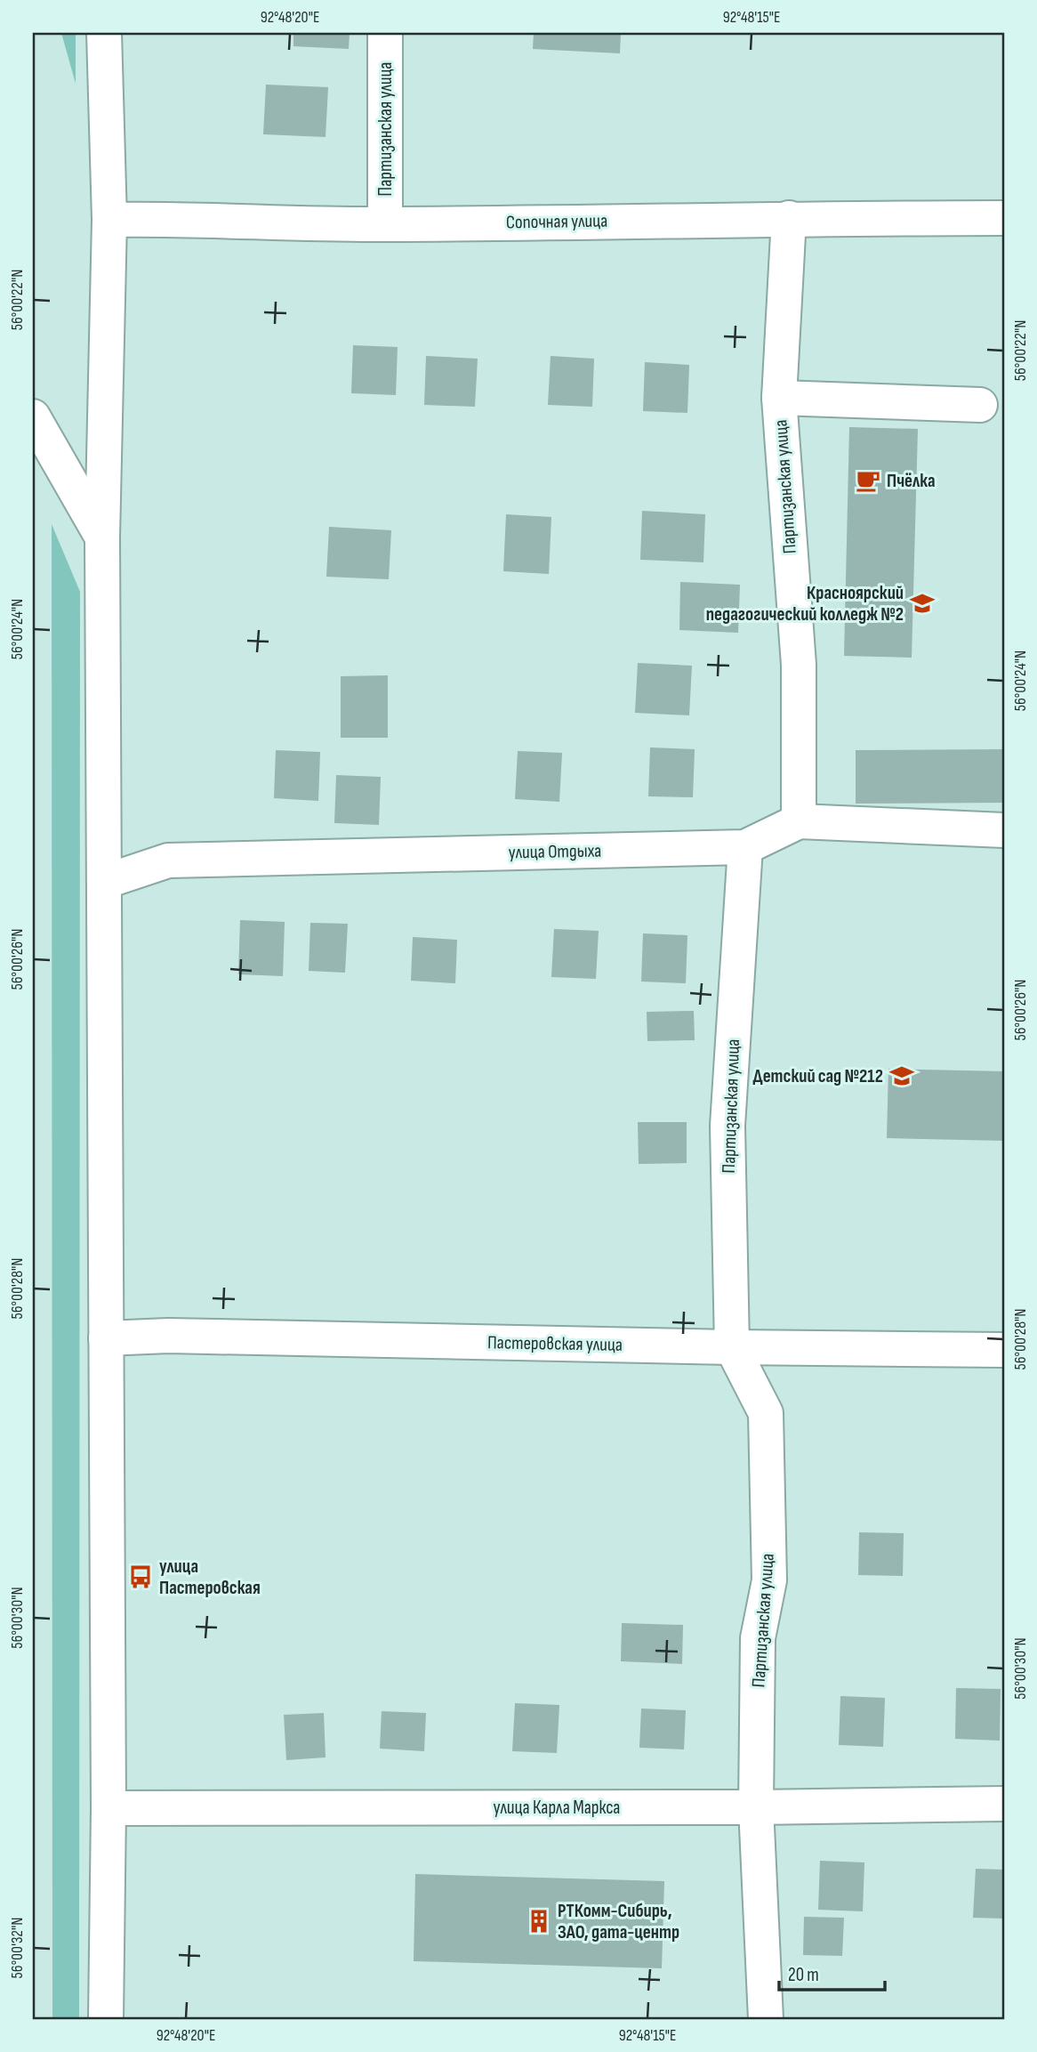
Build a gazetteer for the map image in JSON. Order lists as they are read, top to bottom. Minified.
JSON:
{"streets":{"street":["Партизанская улица","Сопочная улица","улица Отдыха","Пастеровская улица","улица Карла Маркса"]},"crossings":[["Партизанская улица","Сопочная улица"],["Партизанская улица","улица Отдыха"],["Партизанская улица","Пастеровская улица"],["Партизанская улица","улица Карла Маркса"]],"places":{"cafe":["Пчёлка"],"school or university":["Красноярский педагогический колледж №2","Детский сад №212"],"bus stop":["улица Пастеровская"],"building":["РТКомм-Сибирь, ЗАО, дата-центр"]},"scale_bar":"20 m","coordinates":["92°48'20\"E","92°48'15\"E","56°00'22\"N","56°00'24\"N","56°00'26\"N","56°00'28\"N","56°00'30\"N","56°00'32\"N"]}
